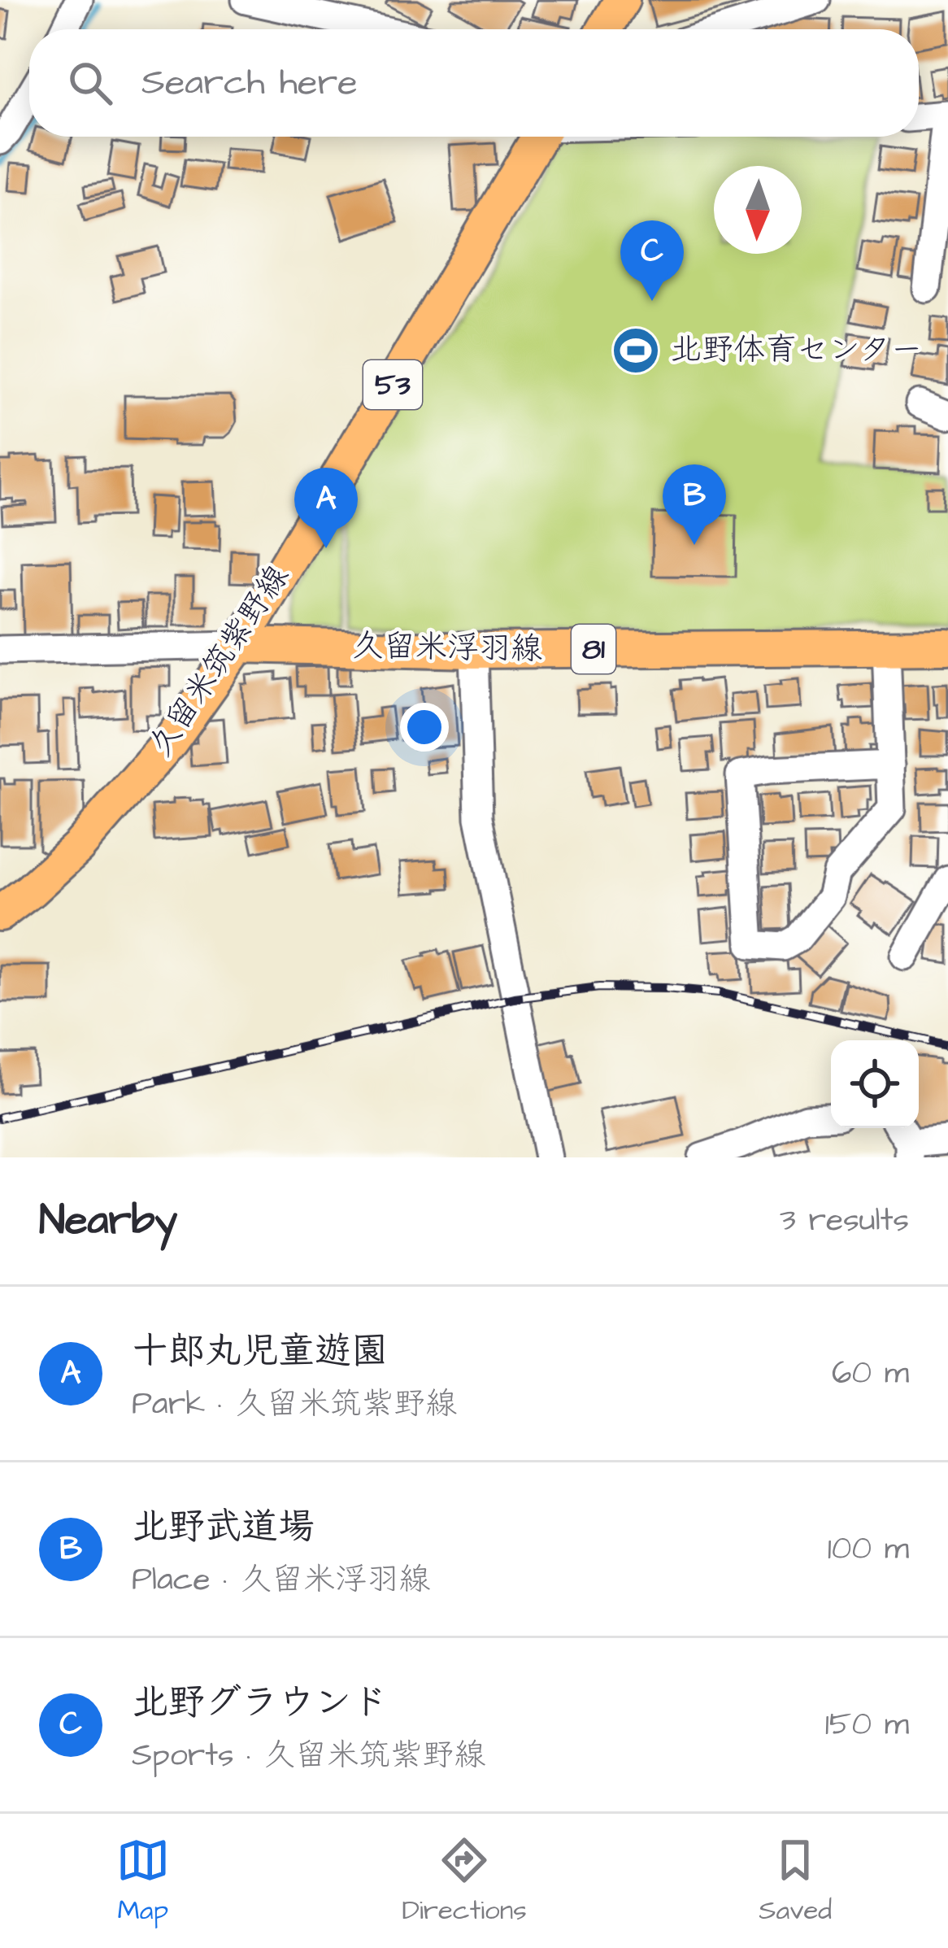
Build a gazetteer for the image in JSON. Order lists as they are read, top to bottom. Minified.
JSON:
{"streets":{"main road":["53","久留米浮羽線","81","久留米筑紫野線"]},"crossings":[["久留米浮羽線","久留米筑紫野線"]],"places":{"sports":["北野体育センター"]},"north":"bottom","page":{"search":"Search here","pins":["C","B","A"],"heading":["Nearby","3 results"],"list":[{"mark":"A","name":"十郎丸児童遊園","note":"Park · 久留米筑紫野線","value":"60 m"},{"mark":"B","name":"北野武道場","note":"Place · 久留米浮羽線","value":"100 m"},{"mark":"C","name":"北野グラウンド","note":"Sports · 久留米筑紫野線","value":"150 m"}],"nav":["Map","Directions","Saved"]}}
